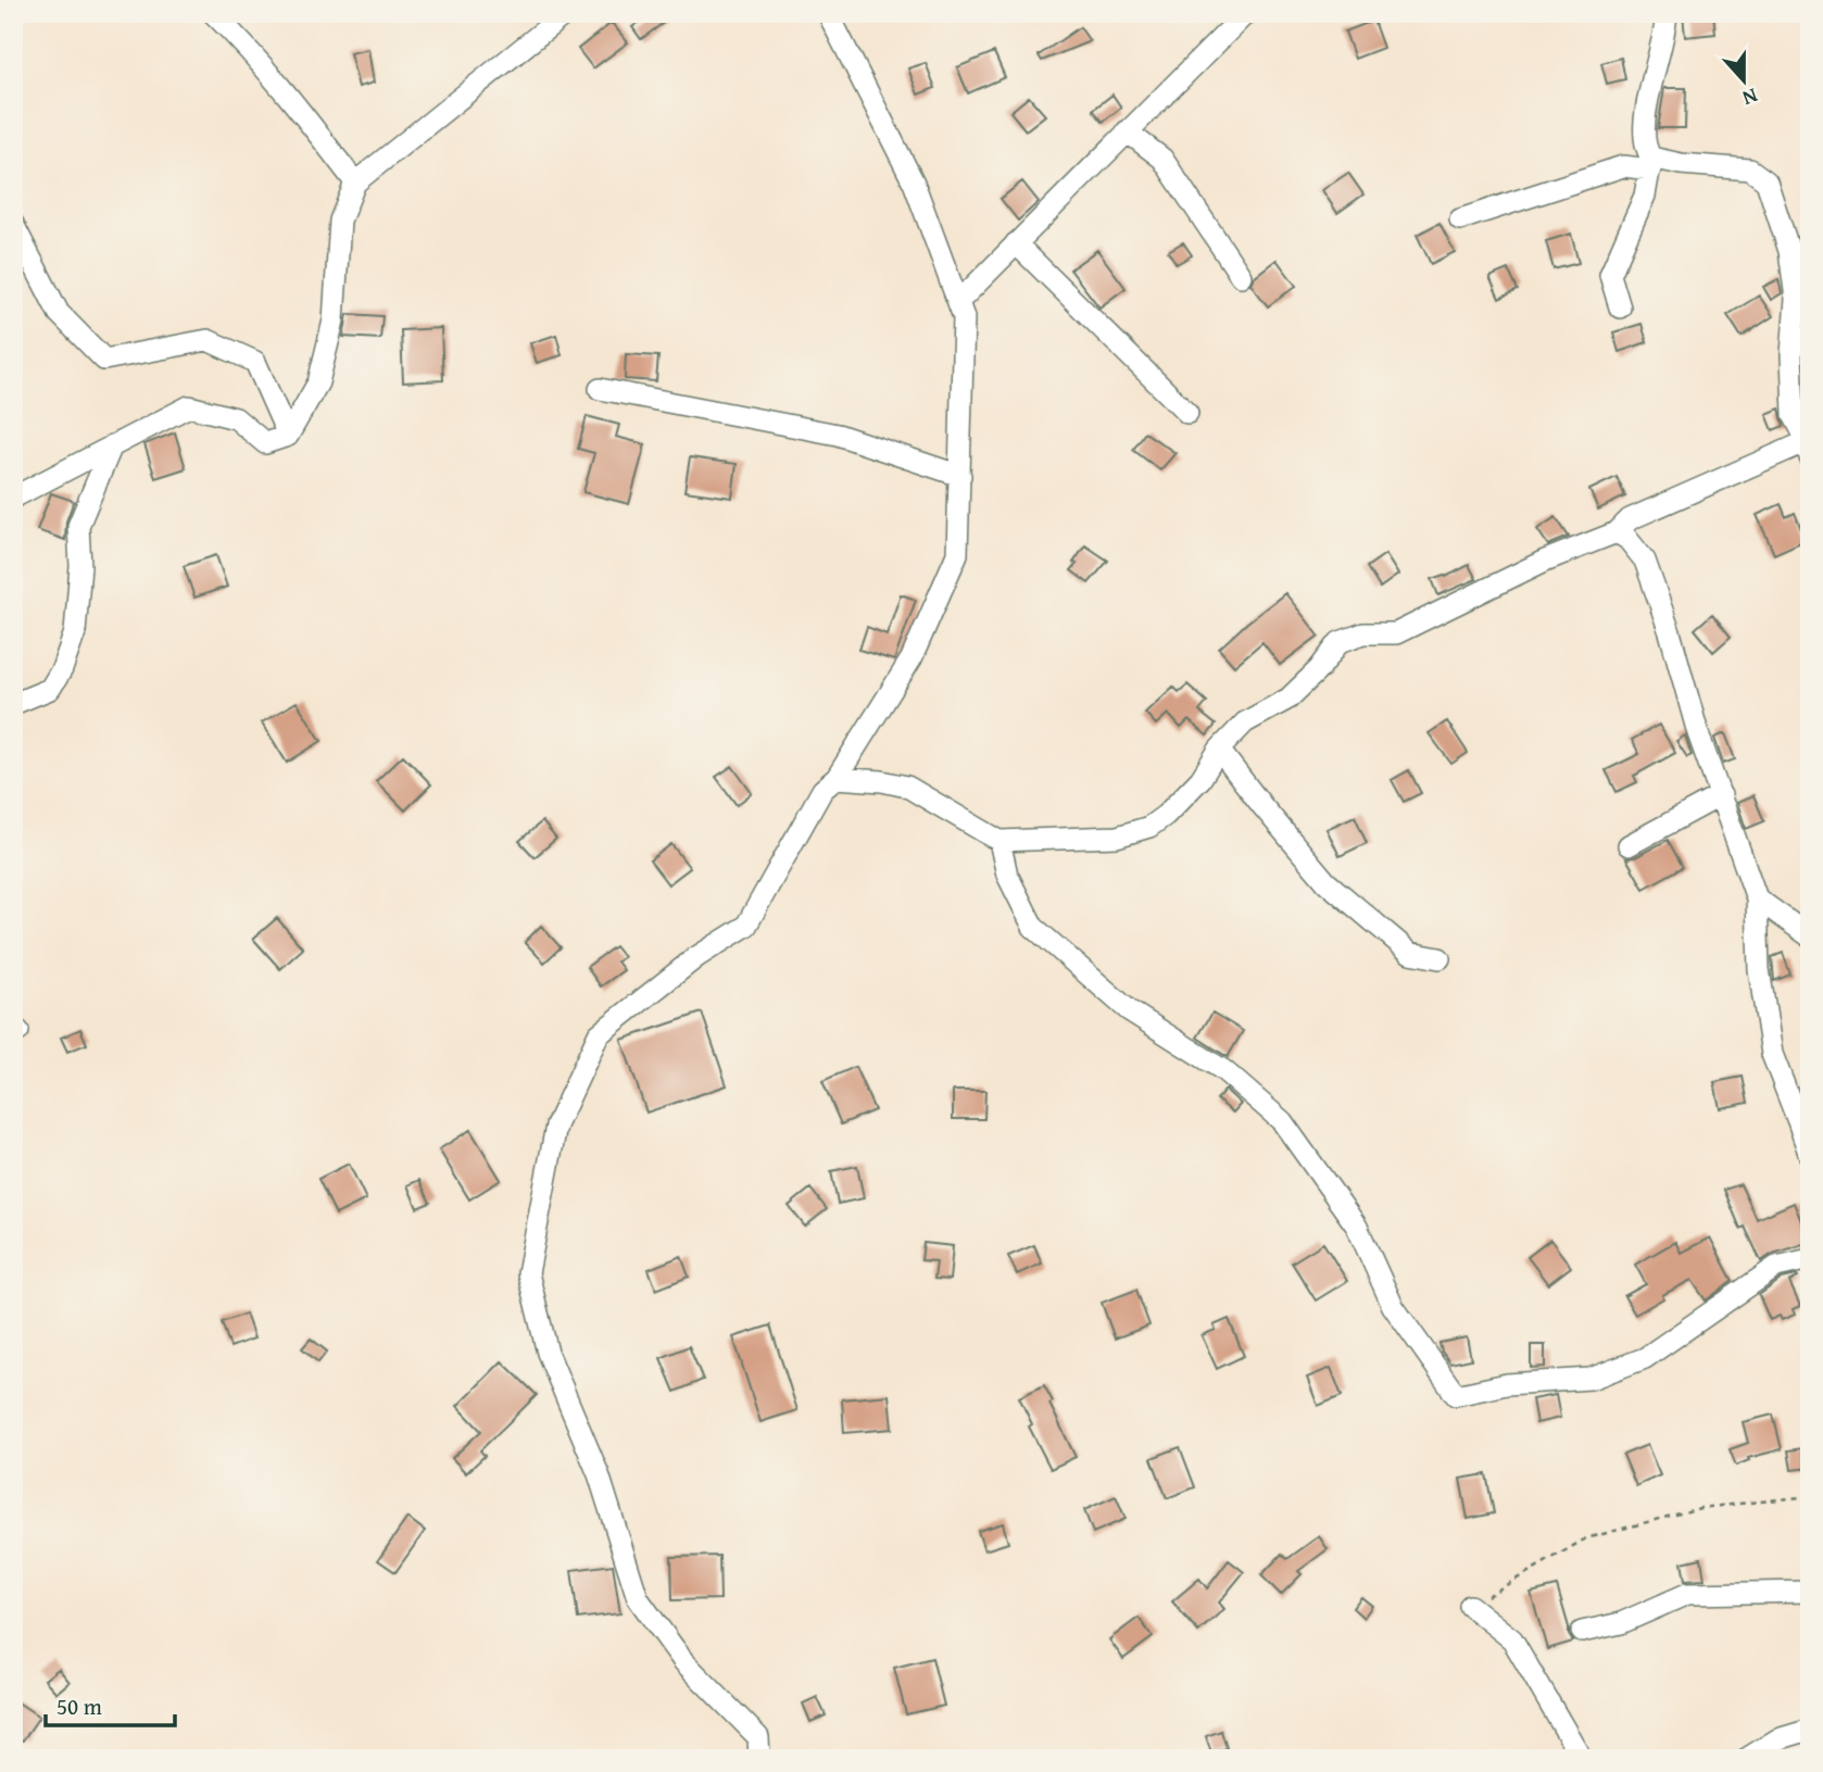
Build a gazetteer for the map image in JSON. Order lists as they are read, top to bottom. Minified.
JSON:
{"scale_bar":"50 m","north":"bottom"}
